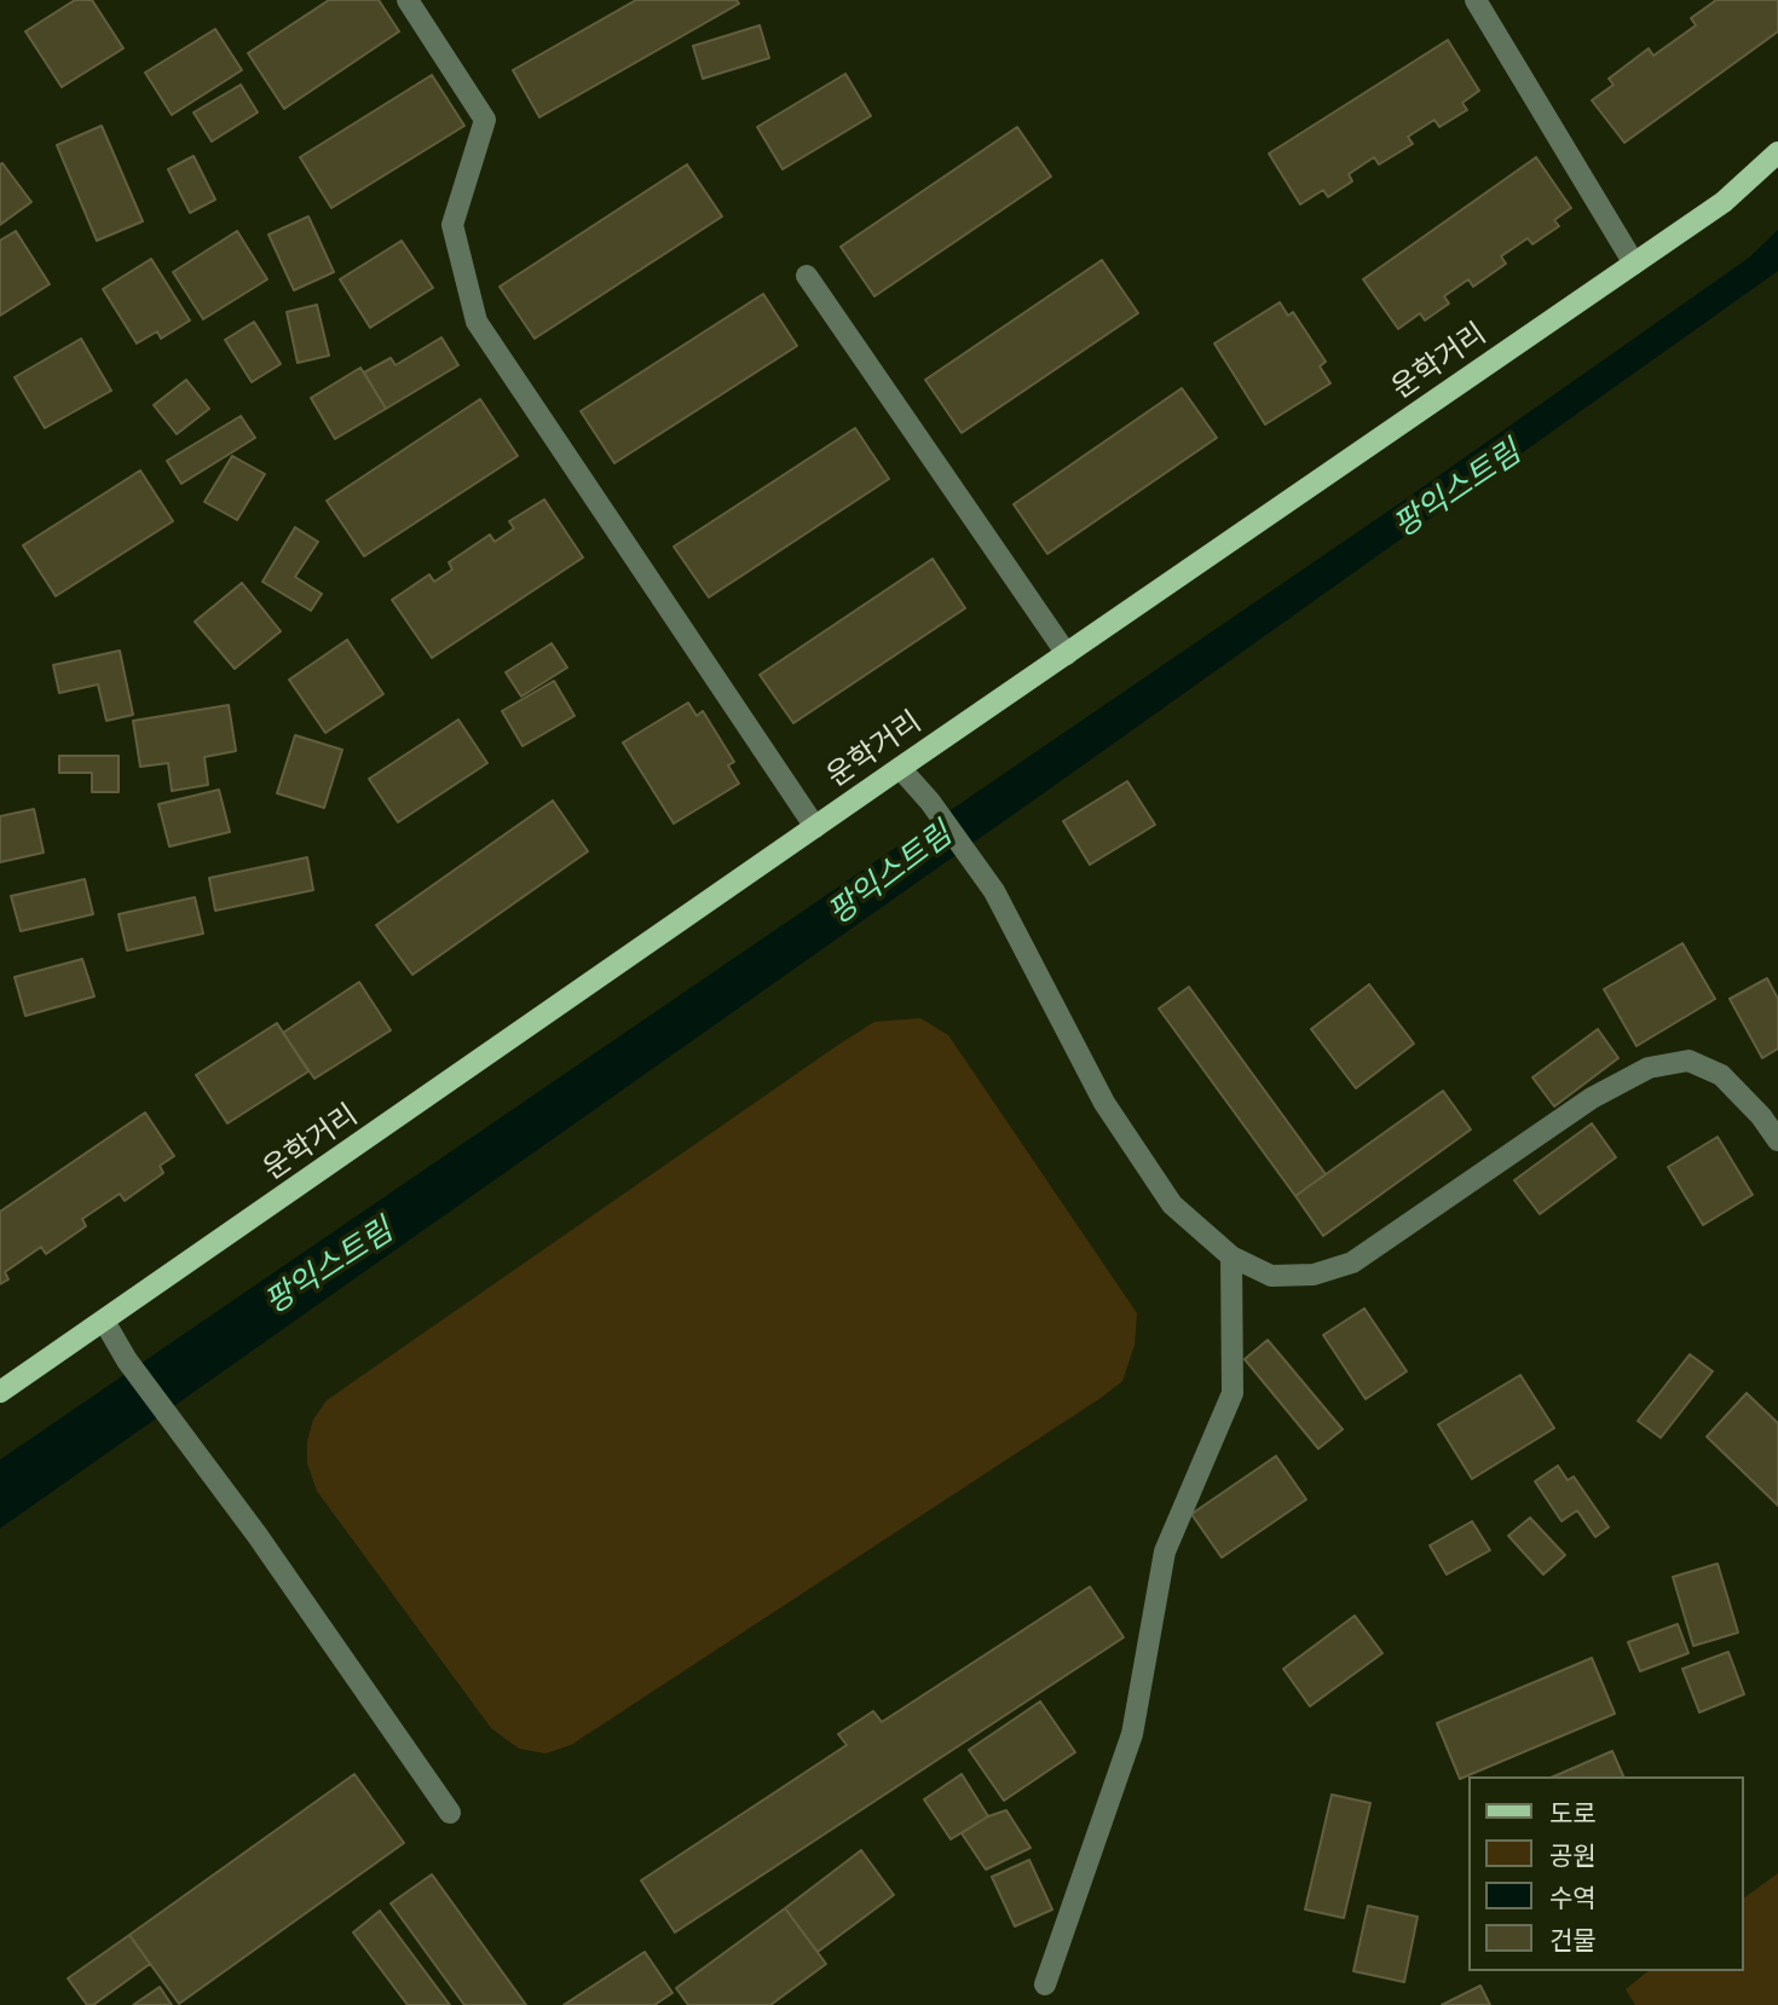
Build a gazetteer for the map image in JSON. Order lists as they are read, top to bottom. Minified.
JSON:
{"streets":{"main road":["운학거리"]},"water":["팡익스트림"],"legend":["도로","공원","수역","건물"]}
